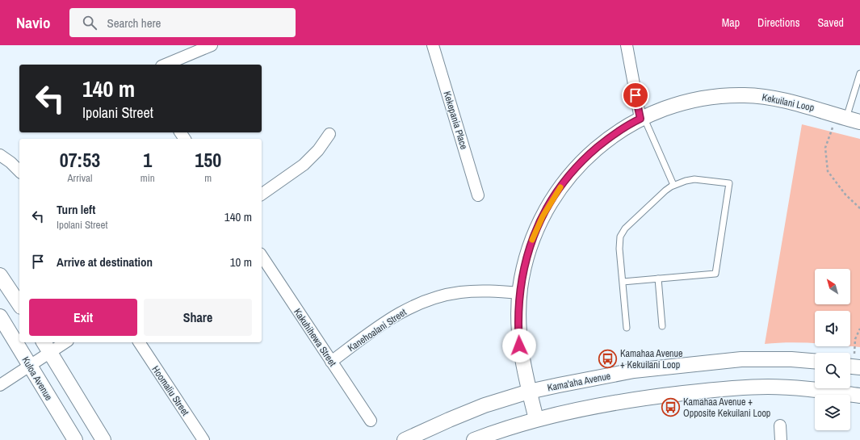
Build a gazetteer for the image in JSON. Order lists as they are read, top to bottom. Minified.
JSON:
{"streets":{"street":["Kekuilani Loop","Kekepania Place","Kanehoalani Street","Kakuhihewa Street","Kuloa Avenue","Kama'aha Avenue","Hoomaliu Street"]},"crossings":[["Kekuilani Loop","Kanehoalani Street"],["Kekuilani Loop","Kama'aha Avenue"],["Kanehoalani Street","Kakuhihewa Street"]],"places":{"bus stop":["Kamahaa Avenue + Kekuilani Loop","Kamahaa Avenue + Opposite Kekuilani Loop"]},"north":"top left","page":{"header":"Navio","search":"Search here","nav":["Map","Directions","Saved"],"turn":["140 m","Ipolani Street"],"eta":["07:53","Arrival","1","min","150","m"],"list":[{"name":"Turn left","note":"Ipolani Street","value":"140 m"},{"name":"Arrive at destination","value":"10 m"}],"buttons":["Exit","Share"]}}
